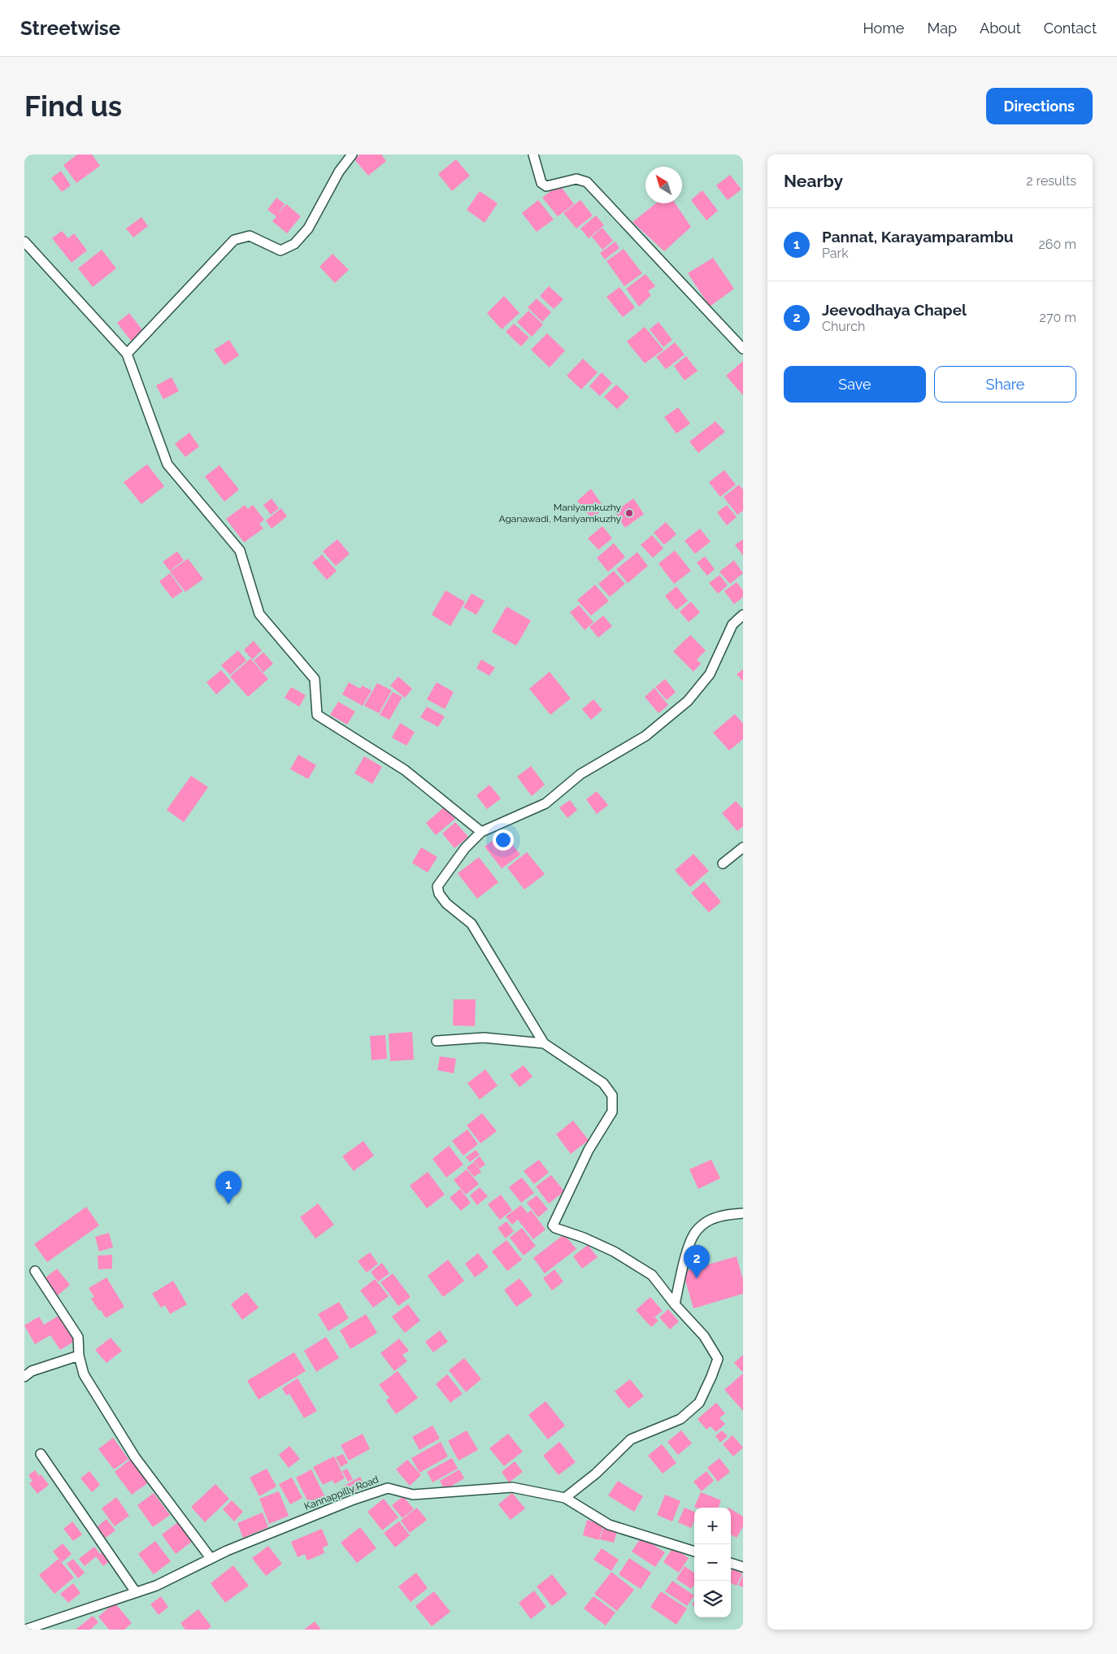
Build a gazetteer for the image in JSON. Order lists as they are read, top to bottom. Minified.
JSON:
{"streets":{"street":["Kannappilly Road"]},"places":["Maniyamkuzhy Aganawadi, Maniyamkuzhy"],"north":"top left","page":{"header":"Streetwise","nav":["Home","Map","About","Contact"],"buttons":["Directions",["Save","Share"]],"title":"Find us","heading":["Nearby","2 results"],"list":[{"mark":"1","name":"Pannat, Karayamparambu","note":"Park","value":"260 m"},{"mark":"2","name":"Jeevodhaya Chapel","note":"Church","value":"270 m"}],"pins":["1","2"],"map_buttons":["+","−"]}}
